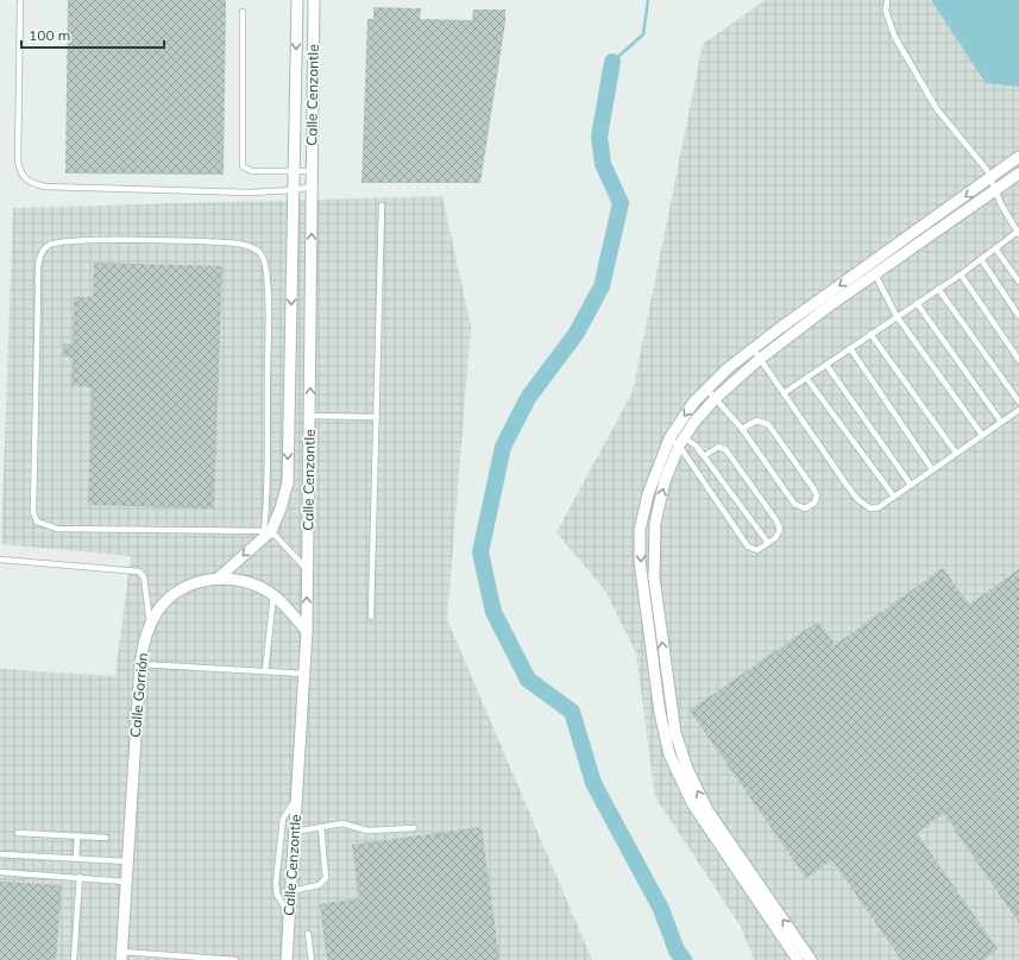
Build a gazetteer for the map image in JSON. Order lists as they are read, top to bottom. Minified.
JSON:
{"streets":{"street":["Calle Cenzontle","Calle Gorrión"]},"crossings":[["Calle Cenzontle","Calle Gorrión"]],"scale_bar":"100 m"}
